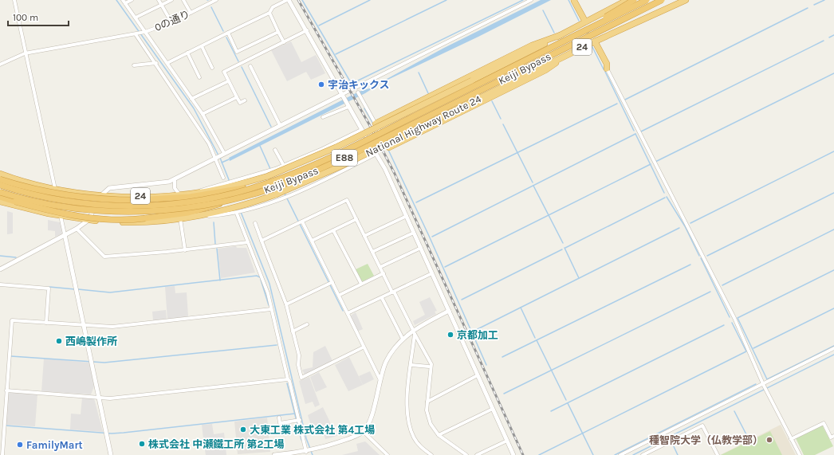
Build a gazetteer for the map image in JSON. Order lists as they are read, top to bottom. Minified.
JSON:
{"streets":{"highway":["24","Keiji Bypass","National Highway Route 24","E88"],"street":["0の通り"]},"places":["宇治キックス","京都加工","西嶋製作所","大東工業 株式会社 第4工場","種智院大学（仏教学部）","株式会社 中瀬鐵工所 第2工場","FamilyMart"],"scale_bar":"100 m"}
